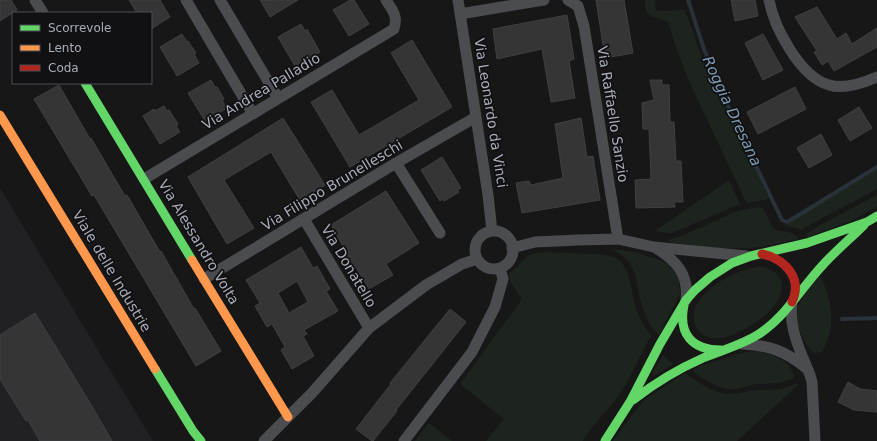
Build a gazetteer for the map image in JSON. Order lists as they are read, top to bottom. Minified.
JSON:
{"streets":{"street":["Via Andrea Palladio","Via Leonardo da Vinci","Via Raffaello Sanzio","Via Filippo Brunelleschi","Via Alessandro Volta","Via Donatello","Viale delle Industrie"]},"crossings":[["Via Andrea Palladio","Via Alessandro Volta"],["Via Leonardo da Vinci","Via Filippo Brunelleschi"],["Via Filippo Brunelleschi","Via Alessandro Volta"],["Via Filippo Brunelleschi","Via Donatello"]],"water":["Roggia Dresana"],"legend":["Scorrevole","Lento","Coda"]}
